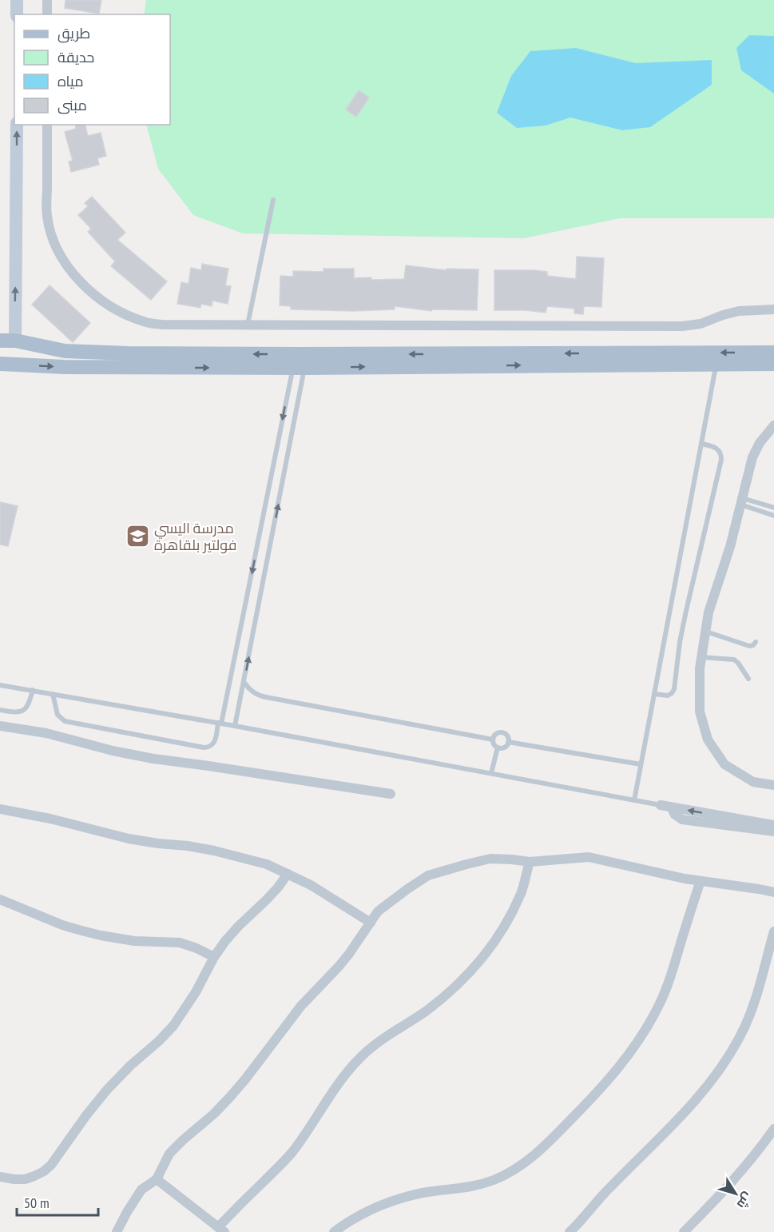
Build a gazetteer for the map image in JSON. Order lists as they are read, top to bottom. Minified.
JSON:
{"places":{"school or university":["مدرسة اليسي فولتير بلقاهرة"]},"legend":["طريق","حديقة","مياه","مبنى"],"scale_bar":"50 m","north":"bottom right"}
